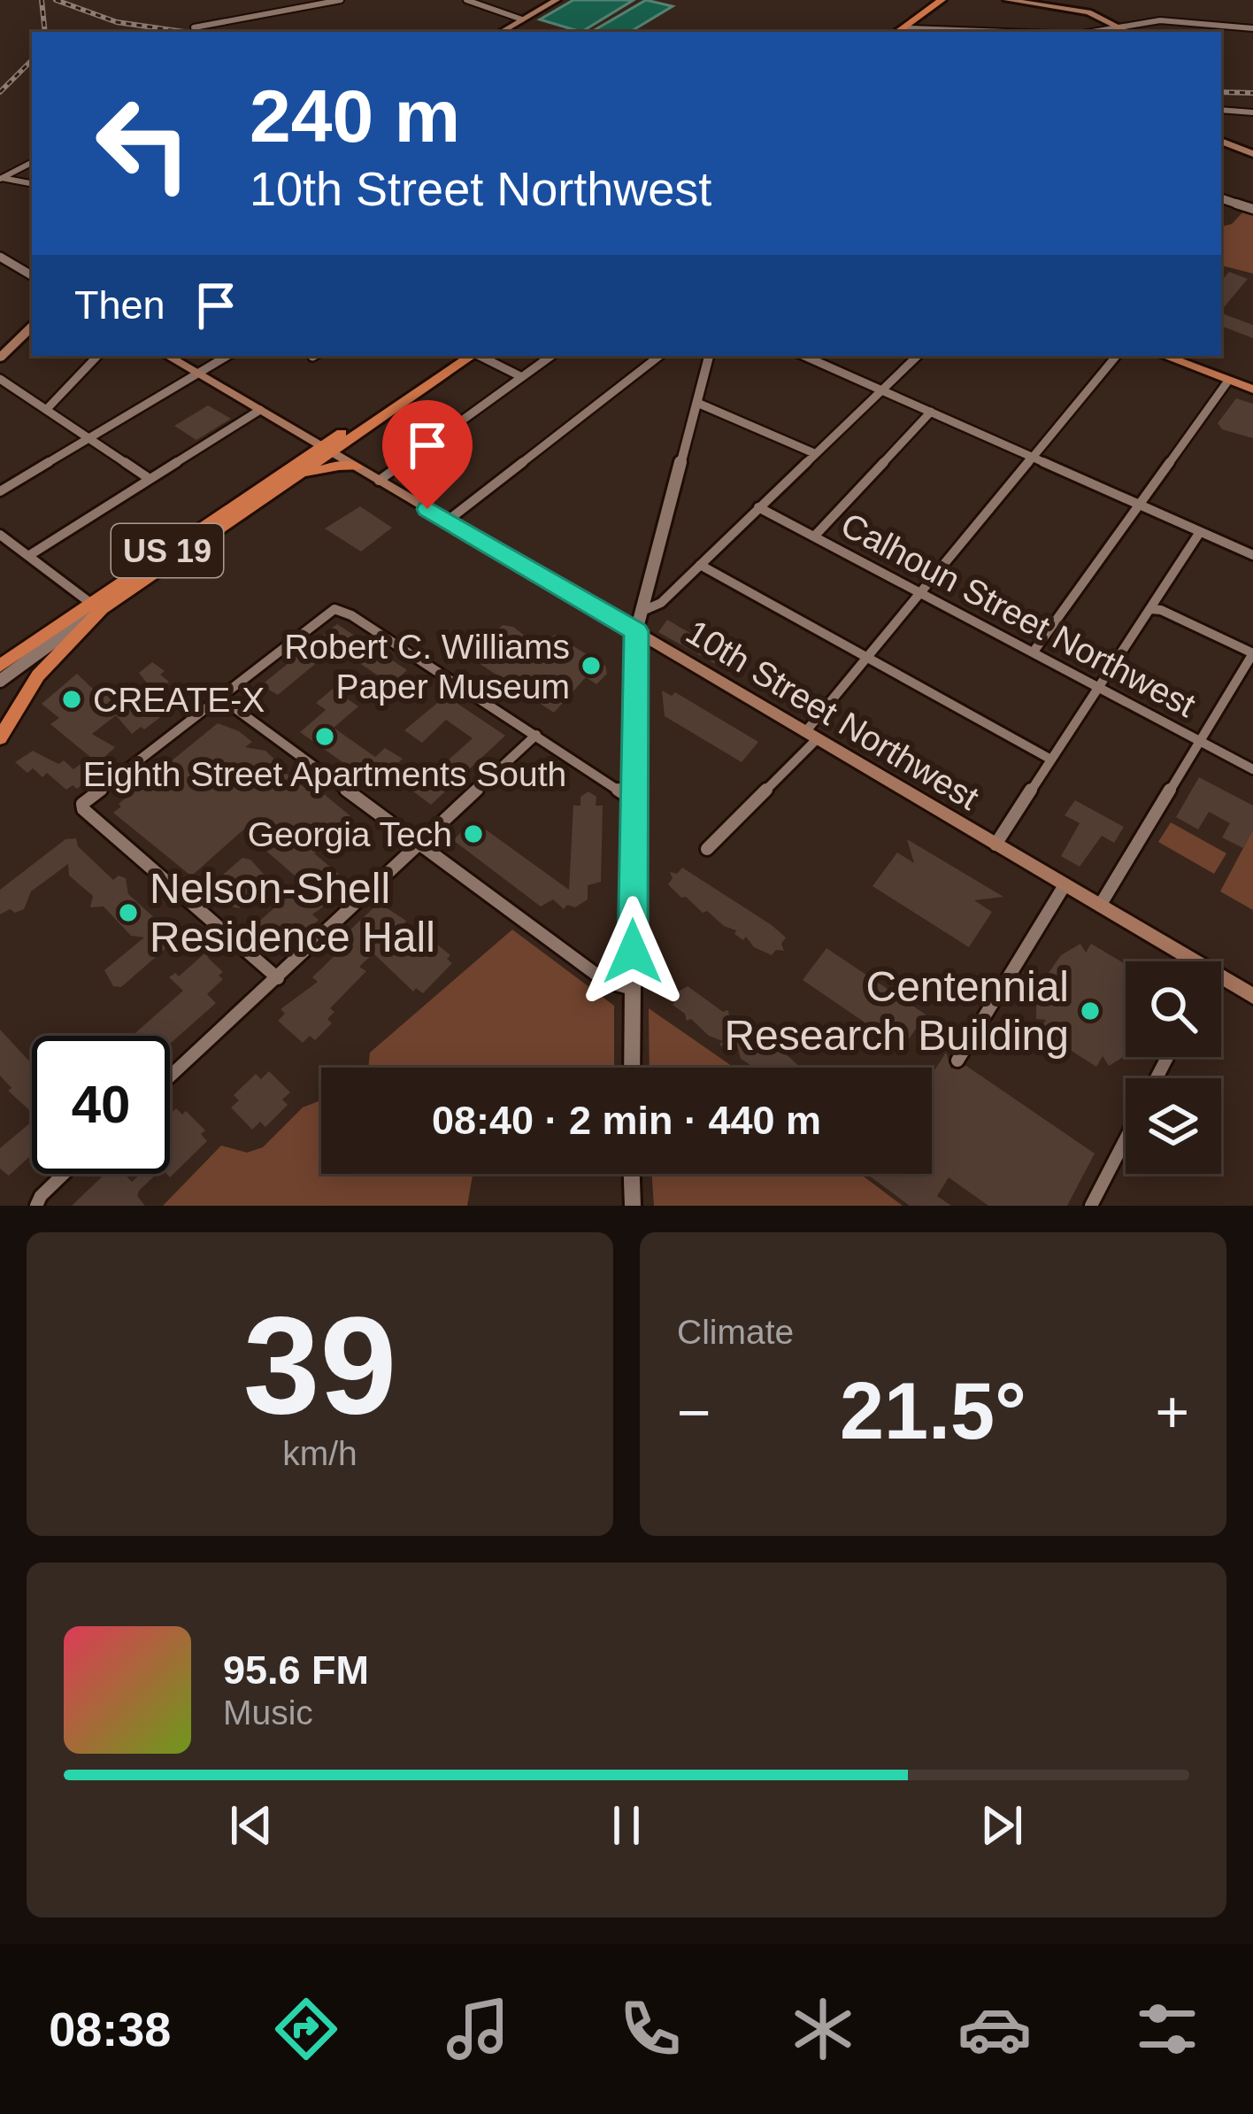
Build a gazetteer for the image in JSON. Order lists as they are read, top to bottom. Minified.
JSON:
{"streets":{"highway":["US 19"],"main road":["10th Street Northwest"],"street":["Calhoun Street Northwest"]},"crossings":[["US 19","10th Street Northwest"]],"places":["Robert C. Williams Paper Museum","CREATE-X","Eighth Street Apartments South","Georgia Tech","Nelson-Shell Residence Hall","Centennial Research Building"],"page":{"turn":["240 m","10th Street Northwest"],"then":"Then","limit":"40","trip":"08:40 · 2 min · 440 m","tile":[["39","km/h"],"Climate"],"heat":["−","21.5°","+"],"song":["95.6 FM","Music"],"tabs":"08:38"}}
